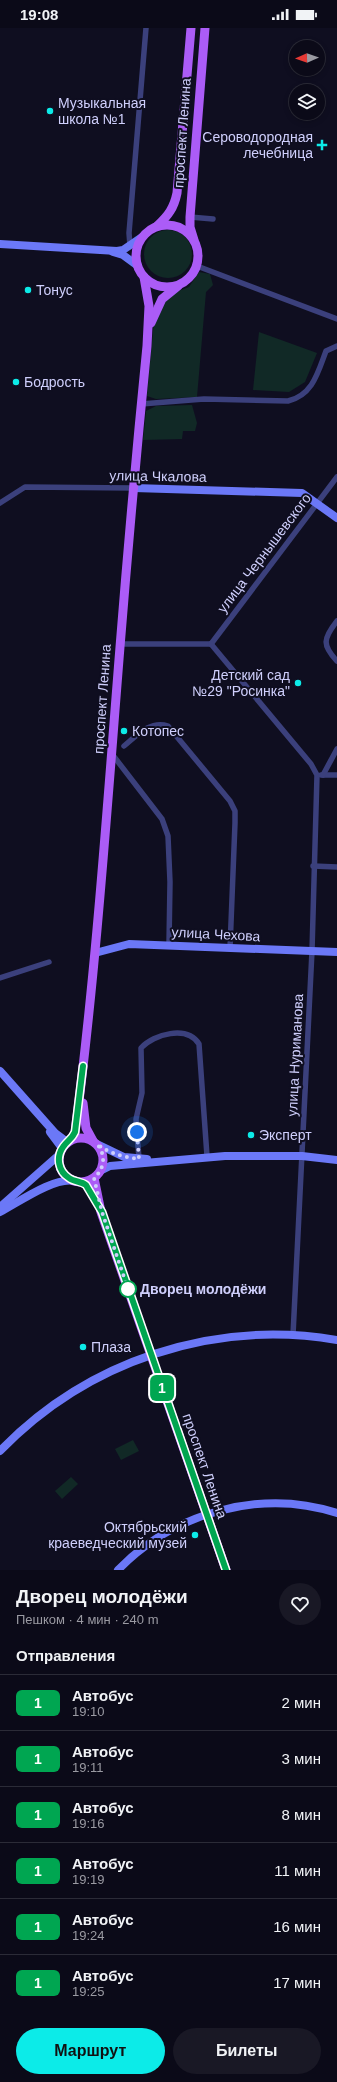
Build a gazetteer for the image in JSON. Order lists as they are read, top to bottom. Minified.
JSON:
{"streets":{"main road":["проспект Ленина"],"street":["улица Чкалова","улица Чернышевского","улица Чехова","улица Нуриманова"]},"crossings":[["проспект Ленина","улица Чкалова"],["проспект Ленина","улица Чехова"],["улица Чкалова","улица Чернышевского"],["улица Чехова","улица Нуриманова"]],"places":{"other":["Музыкальная школа №1","Тонус","Бодрость","Детский сад №29 \"Росинка\"","Котопес","Эксперт","Дворец молодёжи","Плаза","Октябрьский краеведческий музей"],"health":["Сероводородная лечебница"]},"lines":["bus line 1"],"north":"left","page":{"status":"19:08","on_map":"1","heading":[["Дворец молодёжи","Пешком · 4 мин · 240 m"],"Отправления"],"list":[{"mark":"1","name":"Автобус","note":"19:10","value":"2 мин"},{"mark":"1","name":"Автобус","note":"19:11","value":"3 мин"},{"mark":"1","name":"Автобус","note":"19:16","value":"8 мин"},{"mark":"1","name":"Автобус","note":"19:19","value":"11 мин"},{"mark":"1","name":"Автобус","note":"19:24","value":"16 мин"},{"mark":"1","name":"Автобус","note":"19:25","value":"17 мин"}],"buttons":["Маршрут","Билеты"]}}
